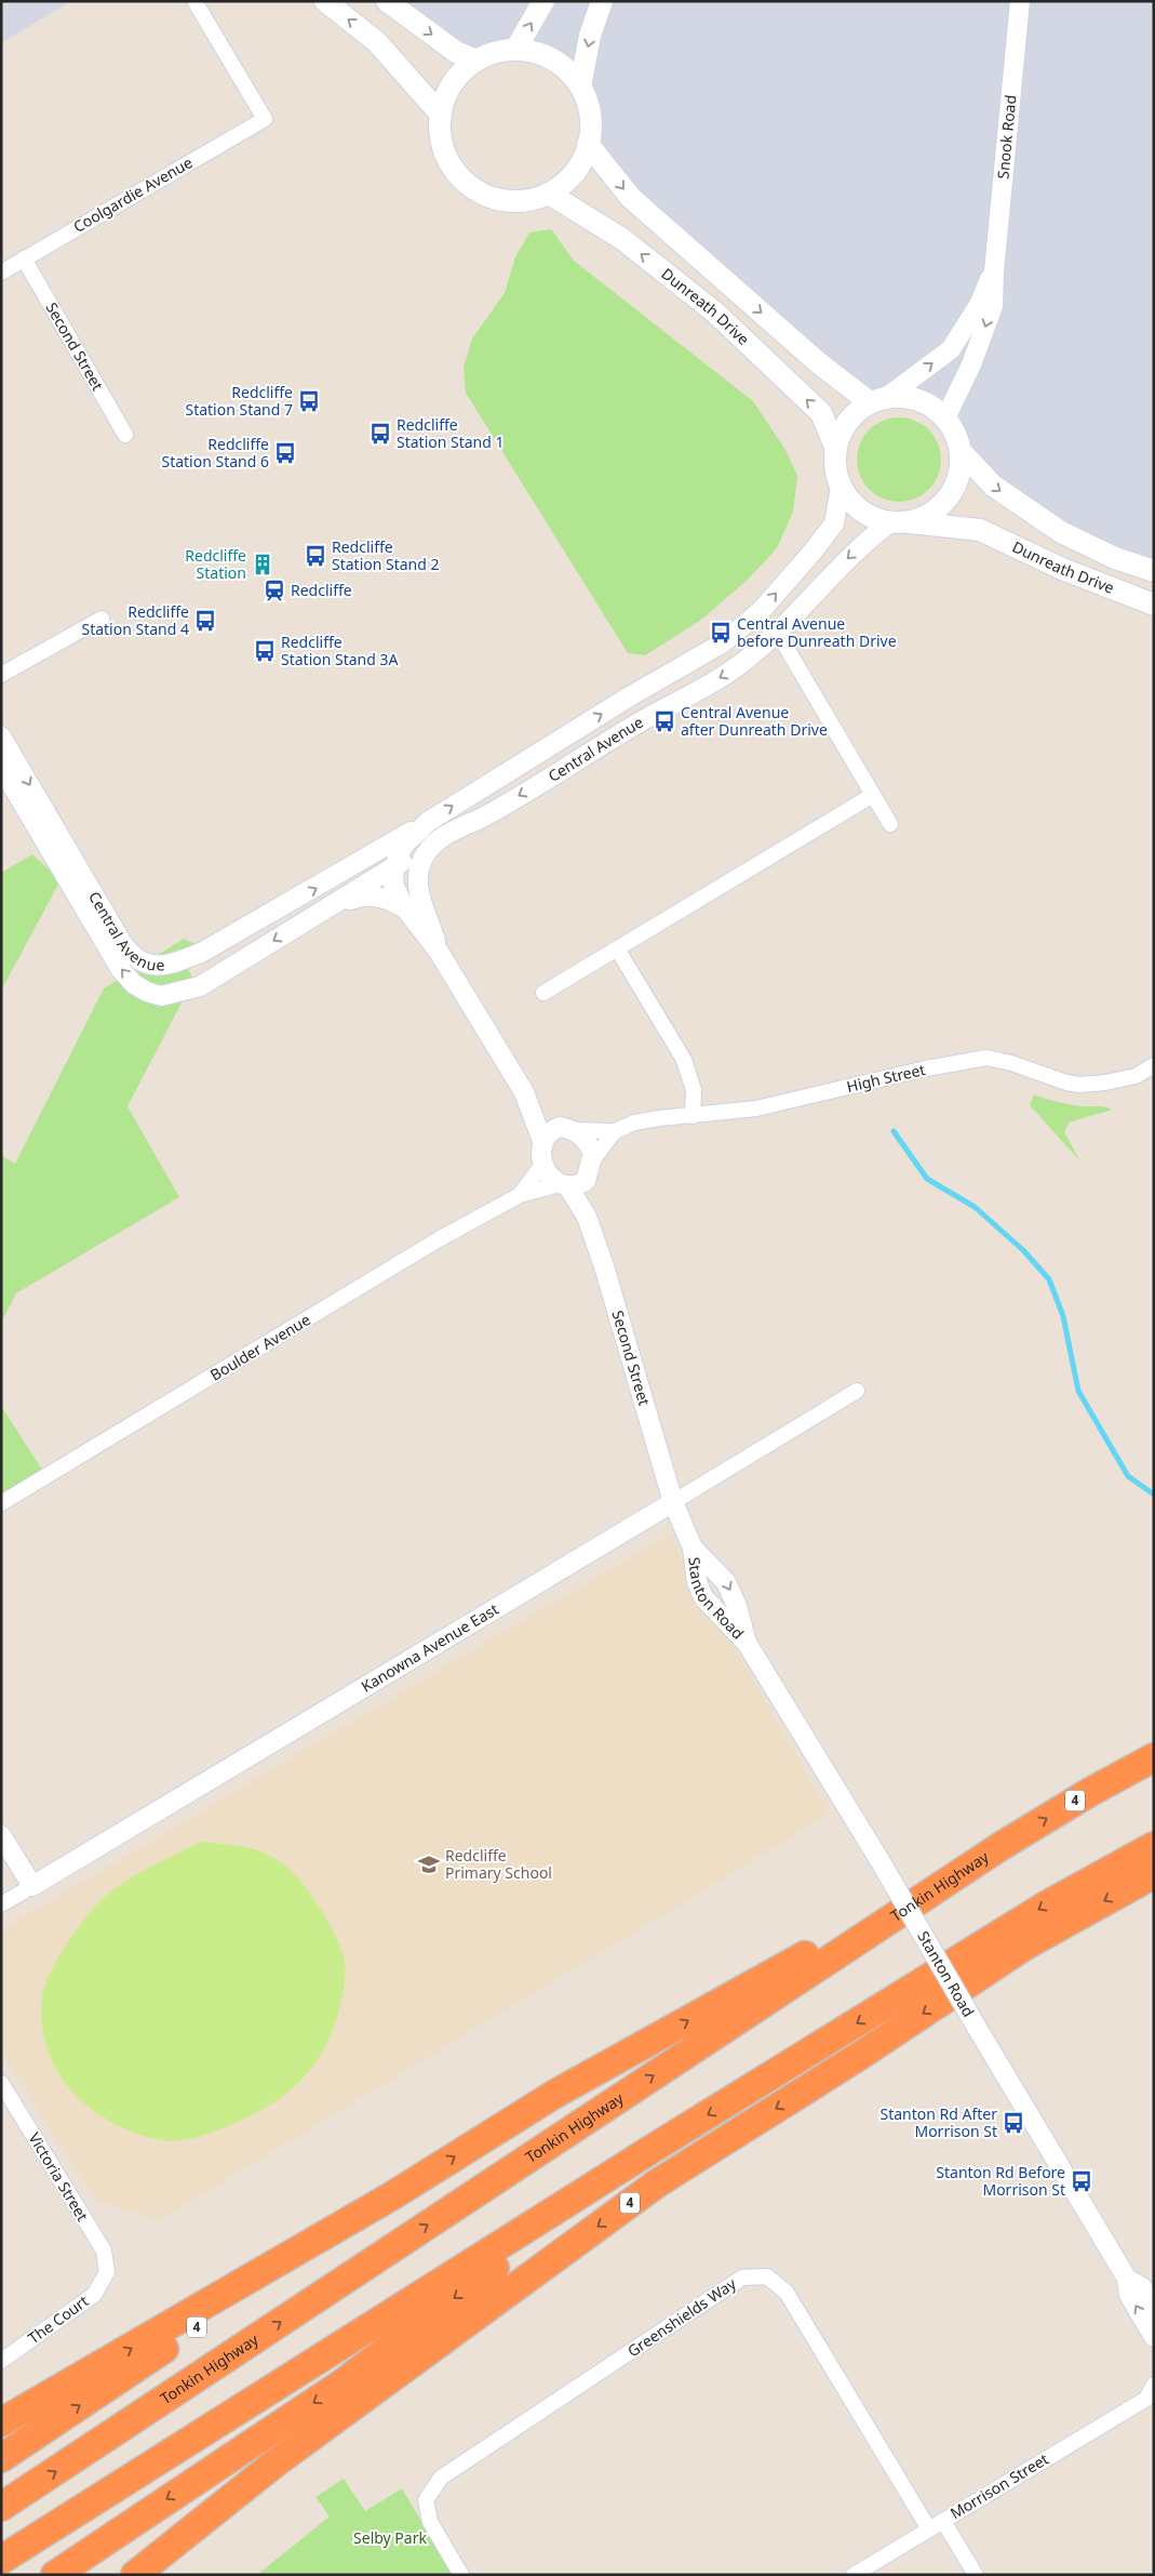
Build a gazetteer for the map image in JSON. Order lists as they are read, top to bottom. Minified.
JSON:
{"streets":{"highway":["4","Tonkin Highway"],"main road":["Dunreath Drive"],"street":["Snook Road","Coolgardie Avenue","Second Street","Central Avenue","High Street","Boulder Avenue","Stanton Road","Kanowna Avenue East","Victoria Street","Greenshields Way","The Court","Morrison Street"]},"crossings":[["Snook Road","Dunreath Drive"],["Snook Road","Central Avenue"],["Coolgardie Avenue","Second Street"],["Dunreath Drive","Central Avenue"],["Second Street","Boulder Avenue"],["Second Street","Stanton Road"],["Second Street","Kanowna Avenue East"],["Stanton Road","Kanowna Avenue East"],["4","Tonkin Highway"],["Victoria Street","The Court"],["Greenshields Way","Morrison Street"]],"parks":["Selby Park"],"places":{"bus stop":["Redcliffe Station Stand 7","Redcliffe Station Stand 1","Redcliffe Station Stand 6","Redcliffe Station Stand 2","Redcliffe Station Stand 4","Central Avenue before Dunreath Drive","Redcliffe Station Stand 3A","Central Avenue after Dunreath Drive","Stanton Rd After Morrison St","Stanton Rd Before Morrison St"],"building":["Redcliffe Station"],"station":["Redcliffe"],"school or university":["Redcliffe Primary School"]}}
